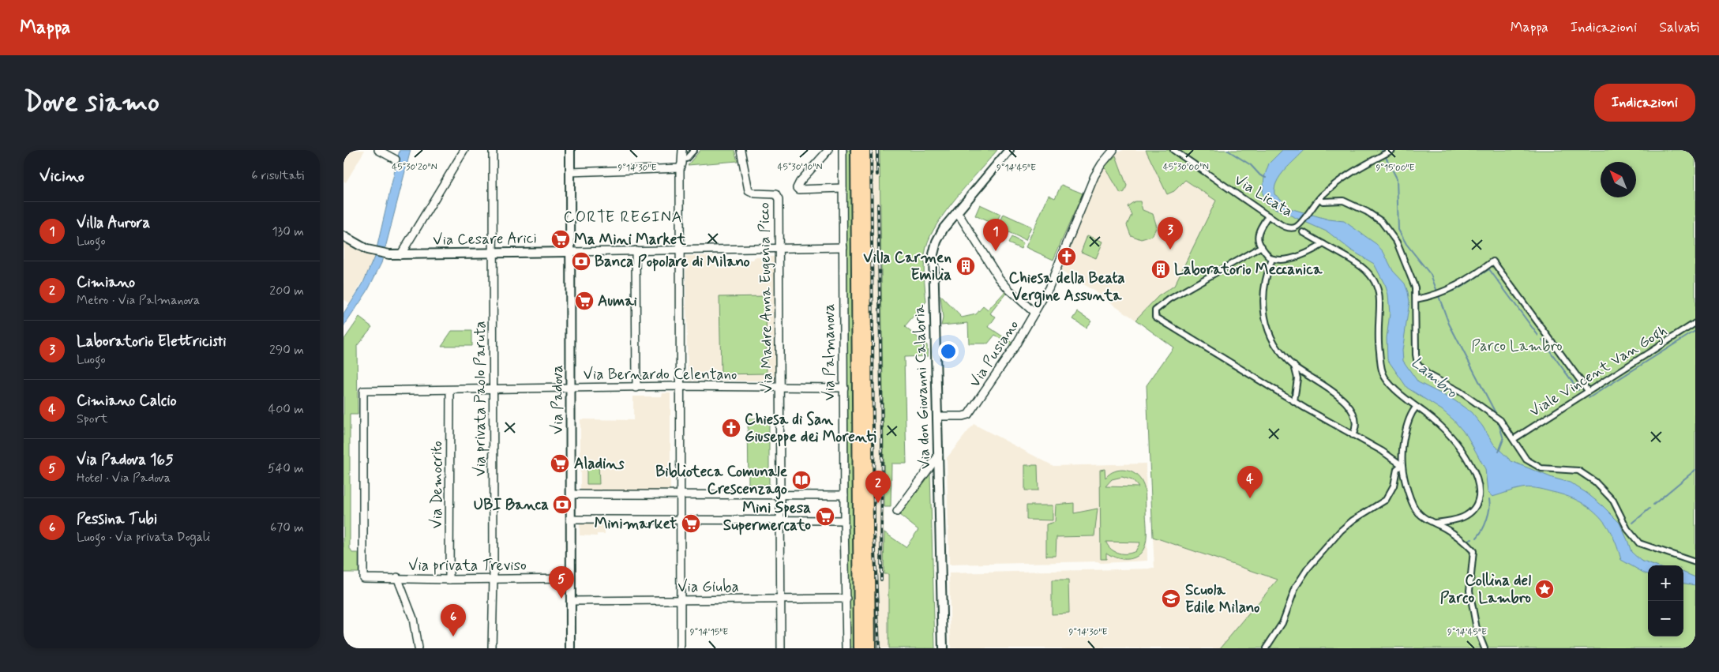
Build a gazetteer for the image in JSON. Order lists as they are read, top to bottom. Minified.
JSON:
{"streets":{"highway":["Via Palmanova"],"street":["Via Licata","Via Cesare Arici","Via Madre Anna Eugenia Picco","Via Pusiano","Viale Vincent Van Gogh","Via Bernardo Celentano","Via don Giovanni Calabria","Via privata Paolo Paruta","Via Padova","Via Democrito","Via privata Treviso","Via Giuba"]},"crossings":[["Via Cesare Arici","Via privata Paolo Paruta"],["Via Cesare Arici","Via Padova"],["Via Madre Anna Eugenia Picco","Via Bernardo Celentano"],["Via Madre Anna Eugenia Picco","Via Giuba"],["Via Palmanova","Via Bernardo Celentano"],["Via Palmanova","Via Giuba"],["Via Pusiano","Via don Giovanni Calabria"],["Via Bernardo Celentano","Via privata Paolo Paruta"],["Via Bernardo Celentano","Via Padova"],["Via Bernardo Celentano","Via Democrito"],["Via Bernardo Celentano","Via privata Treviso"],["Via privata Paolo Paruta","Via privata Treviso"],["Via Padova","Via privata Treviso"],["Via Padova","Via Giuba"],["Via Democrito","Via privata Treviso"]],"districts":["CORTE REGINA"],"water":["Lambro"],"parks":["Parco Lambro"],"places":{"supermarket":["Ma Mini Market","Aumai","Aladins","Mini Spesa Supermercato","Minimarket"],"church":["Chiesa della Beata Vergine Assunta","Chiesa di San Giuseppe dei Morenti"],"bank":["Banca Popolare di Milano","UBI Banca"],"building":["Villa Carmen Emilia","Laboratorio Meccanica"],"library":["Biblioteca Comunale Crescenzago"],"place":["Collina del Parco Lambro"],"school or university":["Scuola Edile Milano"]},"north":"top left","page":{"header":"Mappa","nav":["Mappa","Indicazioni","Salvati"],"buttons":"Indicazioni","title":"Dove siamo","heading":["Vicino","6 risultati"],"list":[{"mark":"1","name":"Villa Aurora","note":"Luogo","value":"130 m"},{"mark":"2","name":"Cimiano","note":"Metro · Via Palmanova","value":"200 m"},{"mark":"3","name":"Laboratorio Elettricisti","note":"Luogo","value":"290 m"},{"mark":"4","name":"Cimiano Calcio","note":"Sport","value":"400 m"},{"mark":"5","name":"Via Padova 165","note":"Hotel · Via Padova","value":"540 m"},{"mark":"6","name":"Pessina Tubi","note":"Luogo · Via privata Dogali","value":"670 m"}],"pins":["3","1","4","2","5","6"],"map_buttons":["+","−"]},"coordinates":["45°30'20\"N","45°30'10\"N","45°30'00\"N","9°14'30\"E","9°14'45\"E","9°15'00\"E","9°14'15\"E"]}
